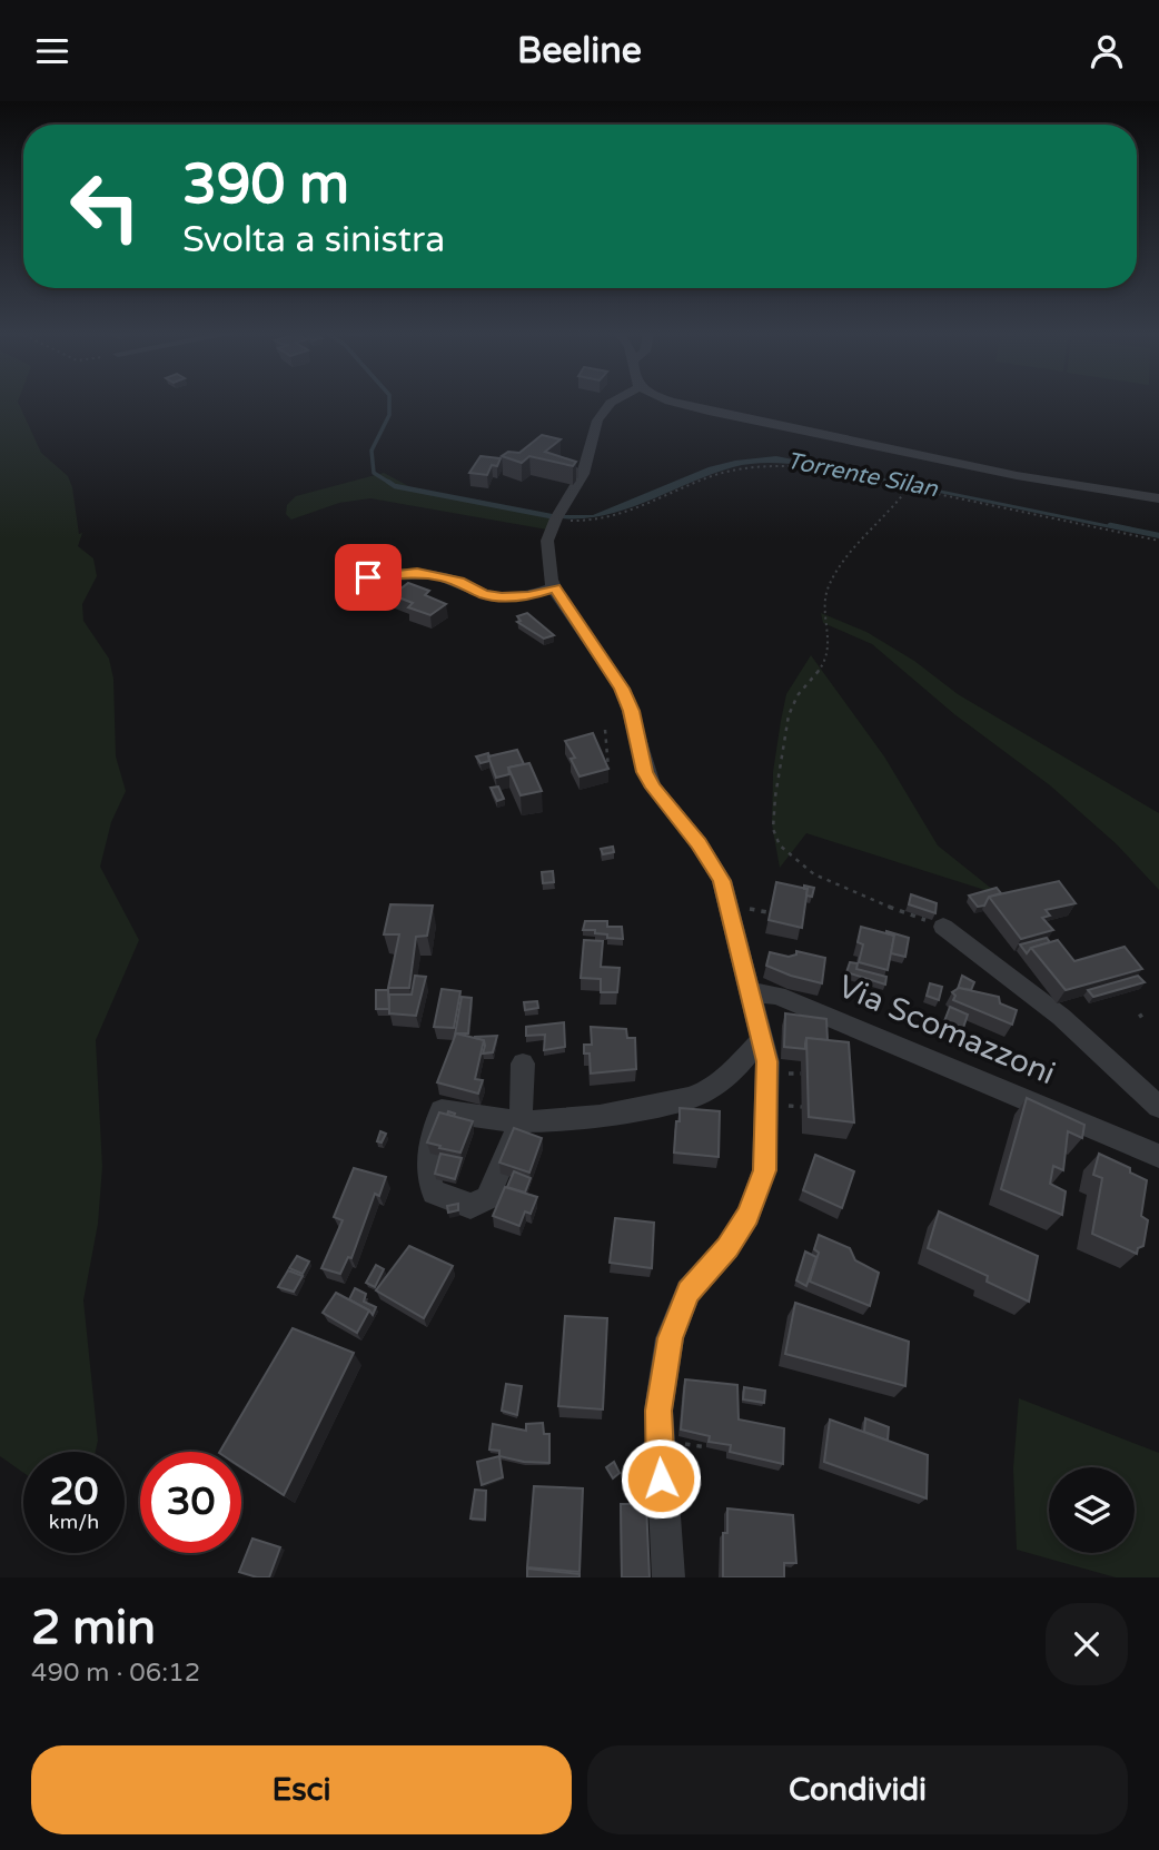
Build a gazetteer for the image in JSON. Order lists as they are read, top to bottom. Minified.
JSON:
{"streets":{"street":["Via Scomazzoni"]},"water":["Torrente Silan"],"page":{"header":"Beeline","turn":["390 m","Svolta a sinistra"],"speed":"20 km/h","limit":"30","heading":["2 min","490 m · 06:12"],"buttons":["Esci","Condividi"]}}
